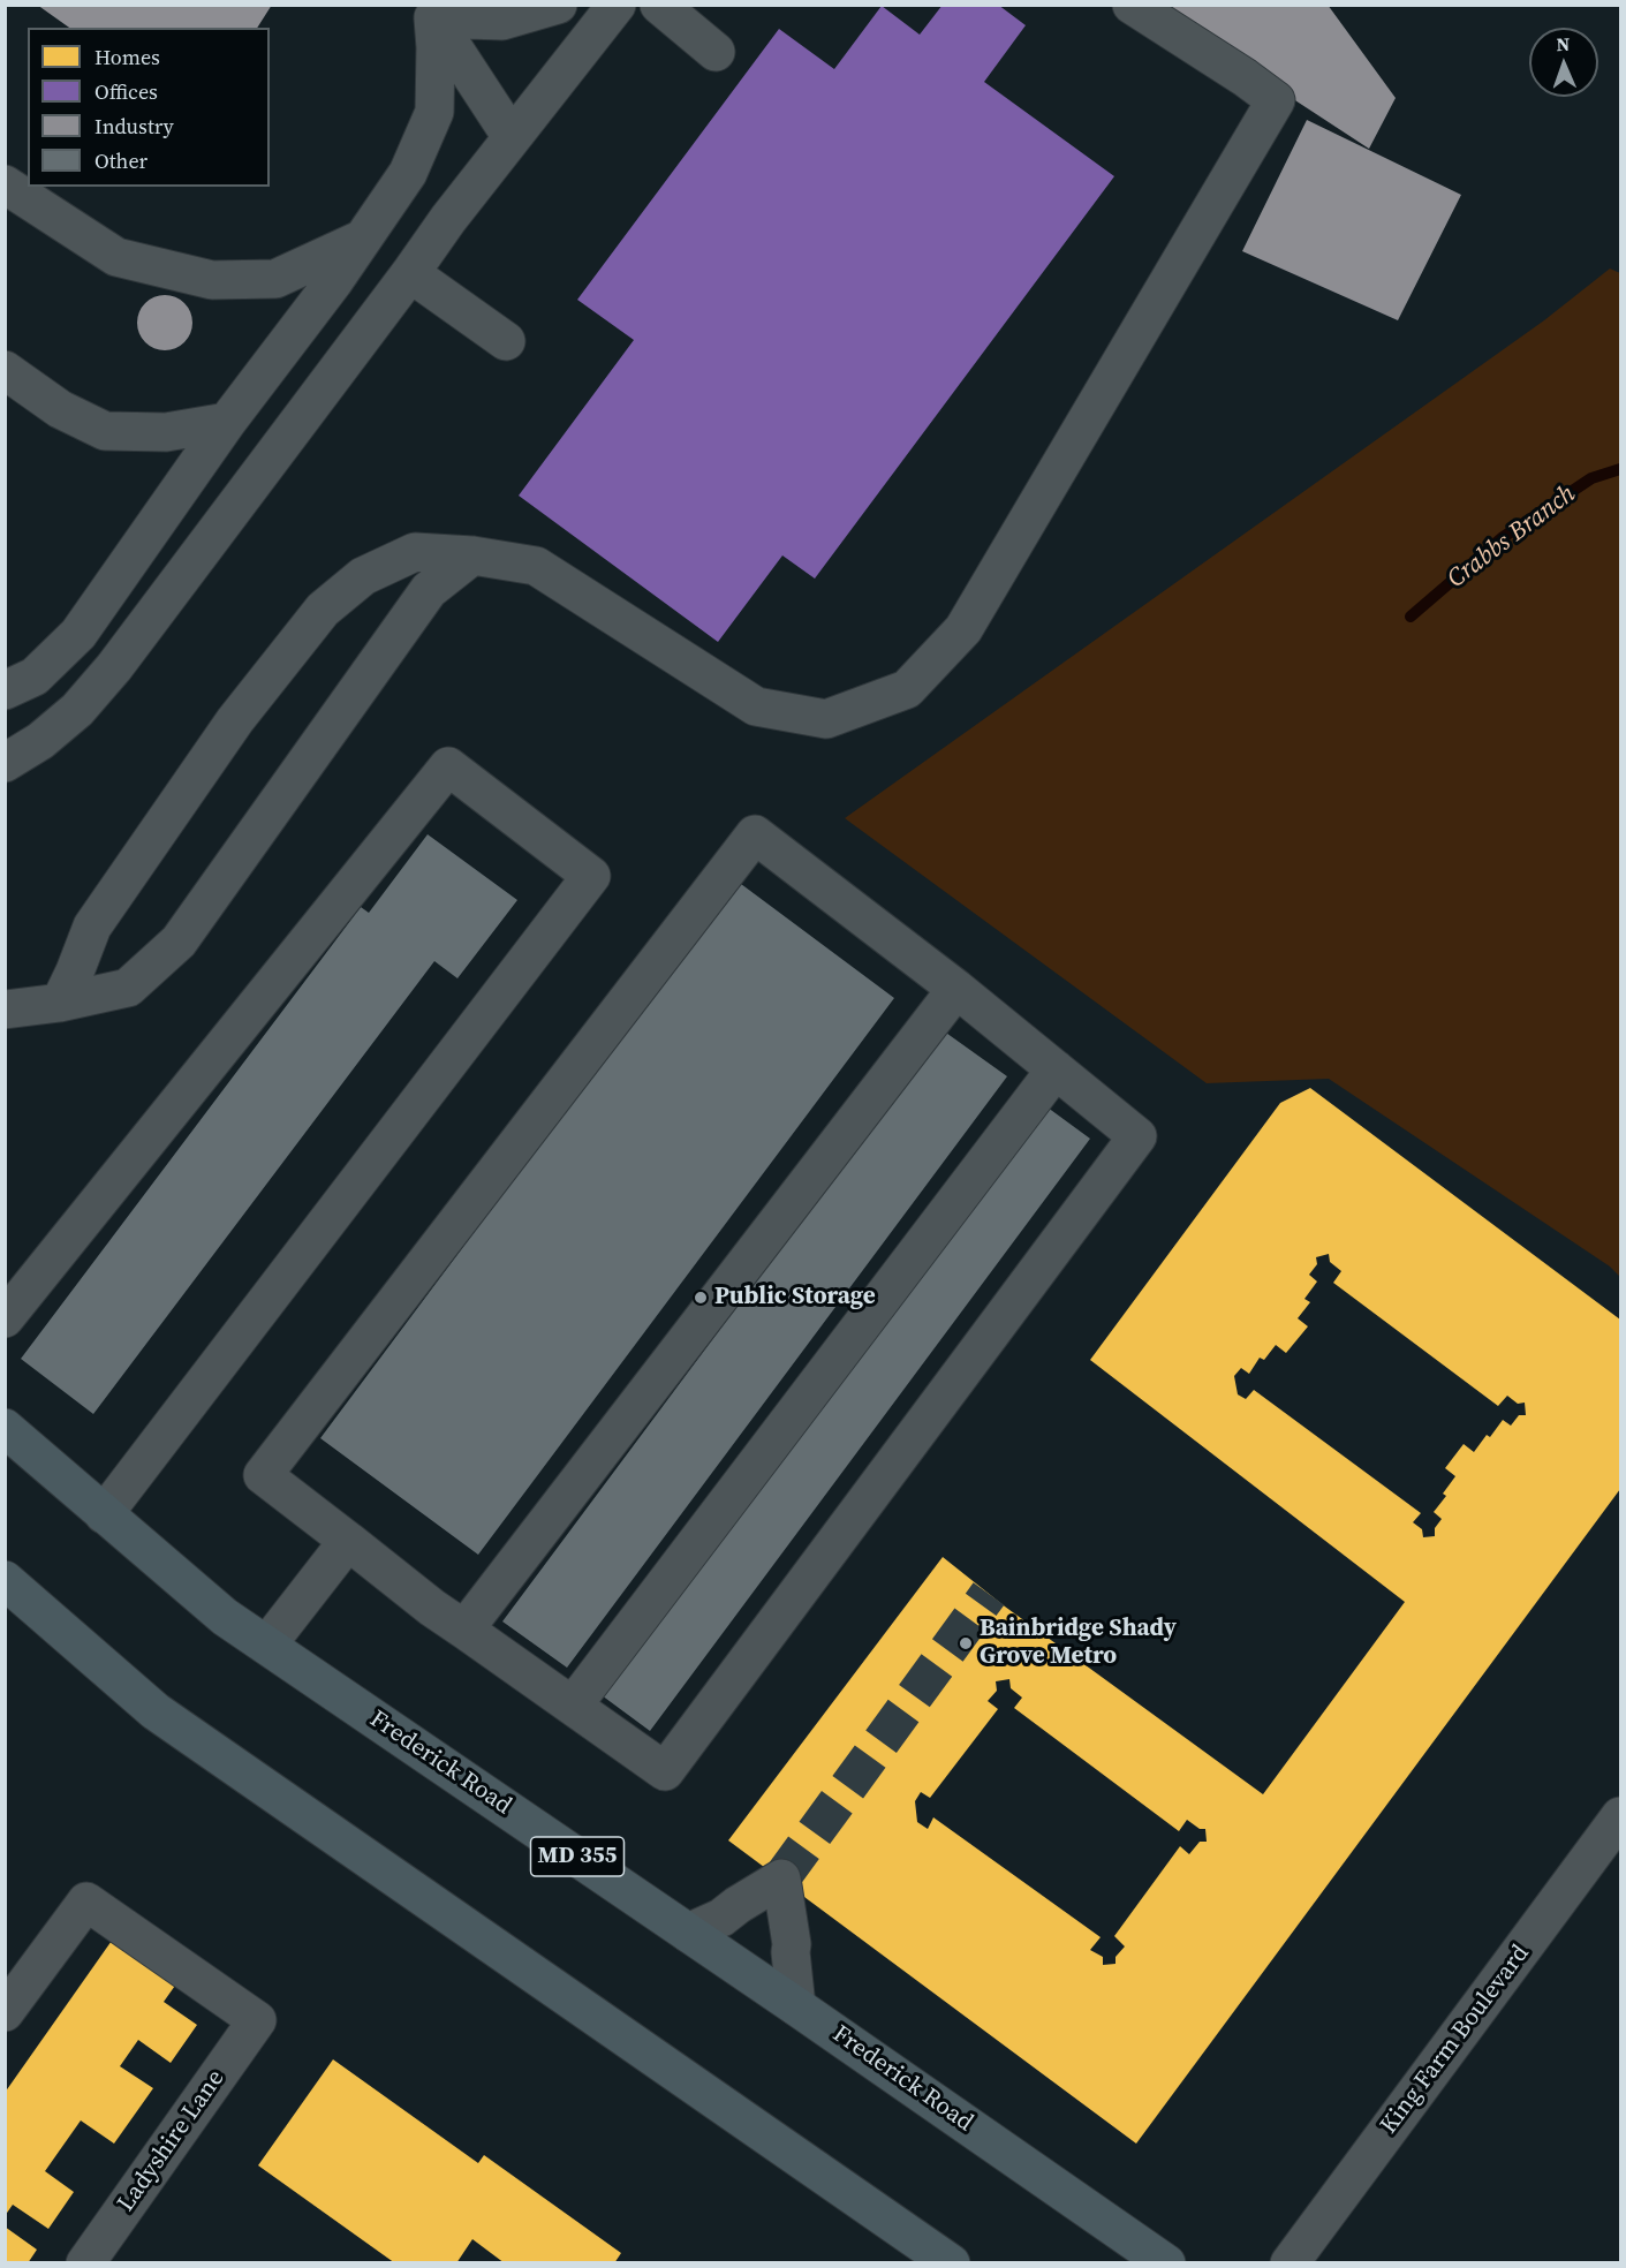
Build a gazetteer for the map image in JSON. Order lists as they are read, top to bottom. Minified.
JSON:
{"streets":{"main road":["Frederick Road","MD 355"],"street":["King Farm Boulevard","Ladyshire Lane"]},"water":["Crabbs Branch"],"places":["Public Storage","Bainbridge Shady Grove Metro"],"legend":["Homes","Offices","Industry","Other"],"north":"top"}
